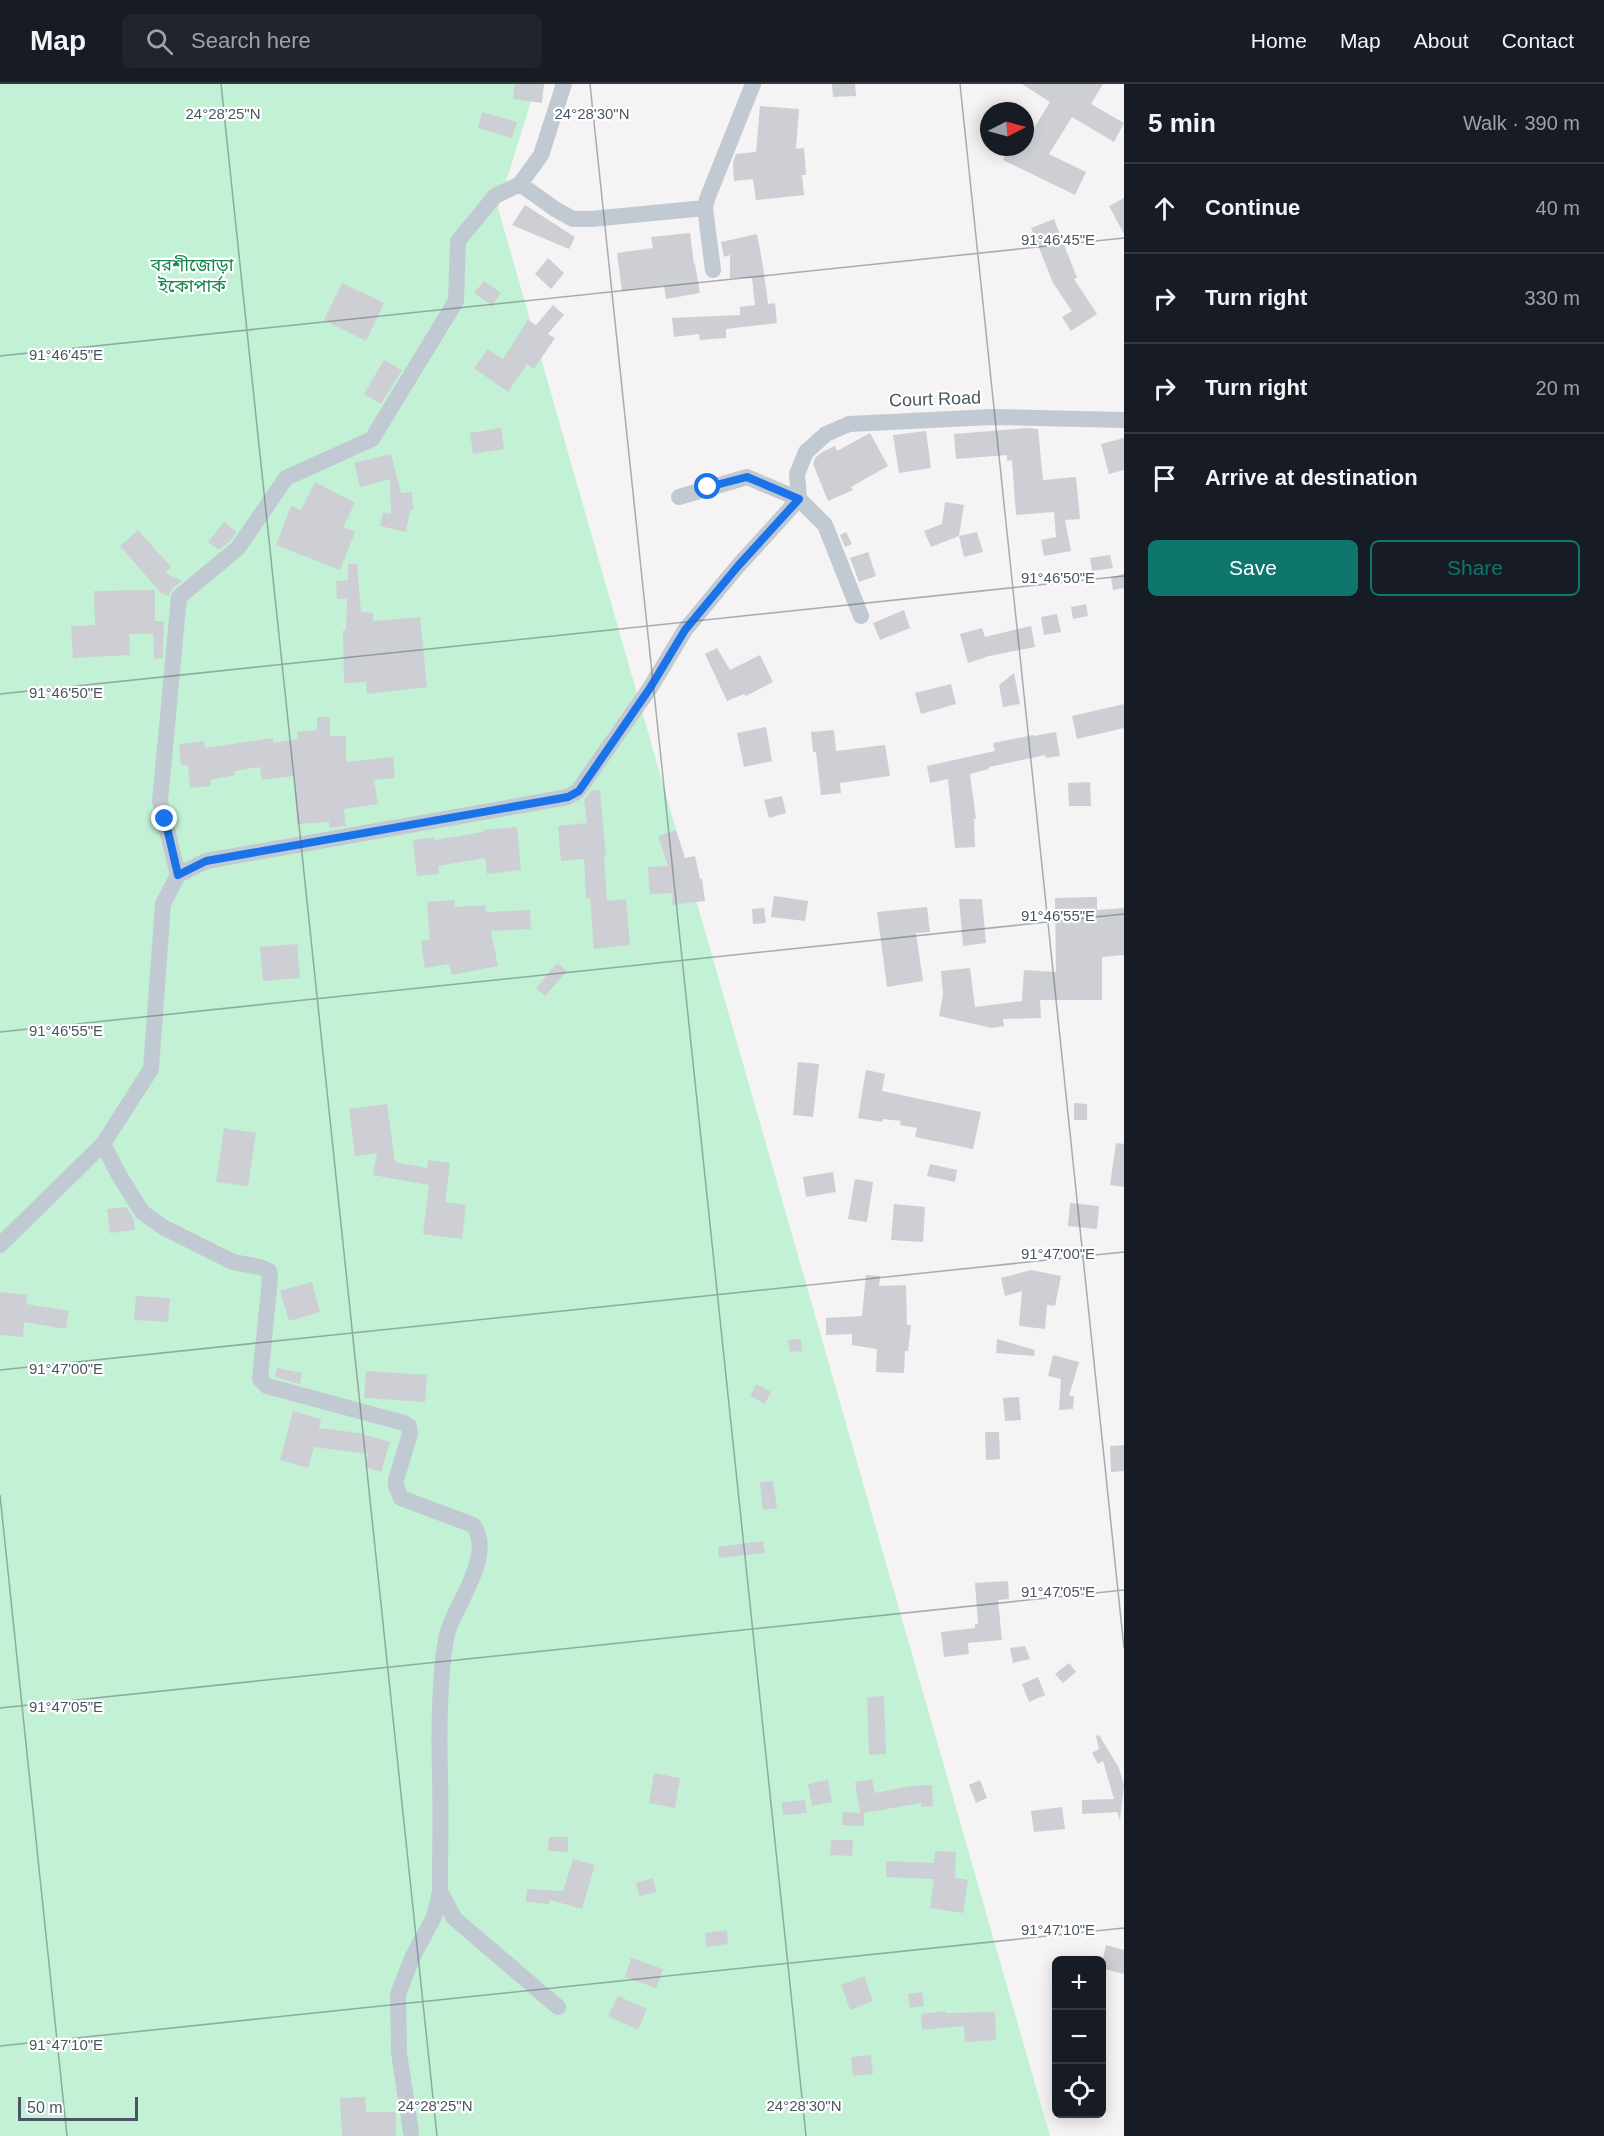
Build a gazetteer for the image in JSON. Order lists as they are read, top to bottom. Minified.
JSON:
{"streets":{"street":["Court Road"]},"parks":["বরশীজোড়া ইকোপার্ক"],"scale_bar":"50 m","north":"right","page":{"header":"Map","search":"Search here","nav":["Home","Map","About","Contact"],"heading":["5 min","Walk · 390 m"],"list":[["Continue","40 m"],["Turn right","330 m"],["Turn right","20 m"],"Arrive at destination"],"buttons":["Save","Share"],"map_buttons":["+","−"],"scale":"50 m"},"coordinates":["24°28'25\"N","24°28'30\"N","91°46'45\"E","91°46'50\"E","91°46'55\"E","91°47'00\"E","91°47'05\"E","91°47'10\"E"]}
